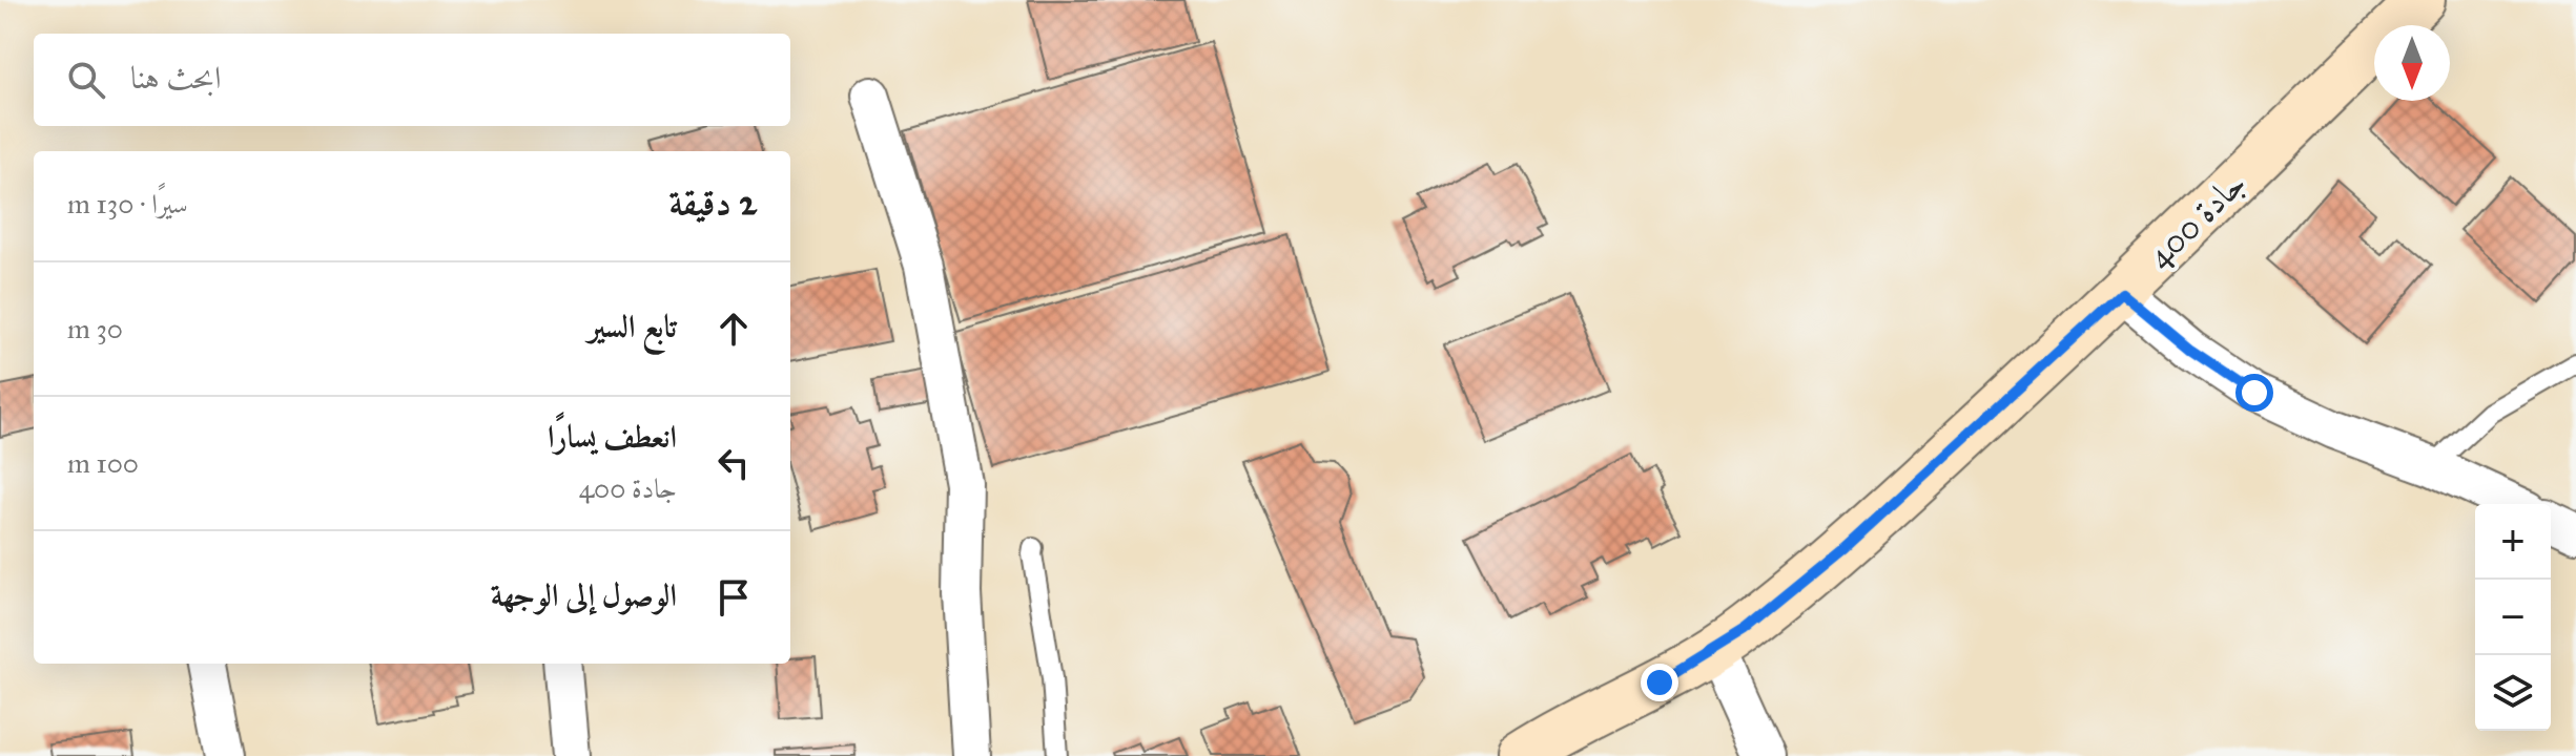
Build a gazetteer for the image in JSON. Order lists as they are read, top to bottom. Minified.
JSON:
{"streets":{"main road":["جادة 400"]},"north":"bottom","page":{"search":"ابحث هنا","heading":["2 دقيقة","سيرًا · 130 m"],"list":[["تابع السير","30 m"],["انعطف يسارًا","جادة 400","100 m"],"الوصول إلى الوجهة"],"map_buttons":["+","−"]}}
